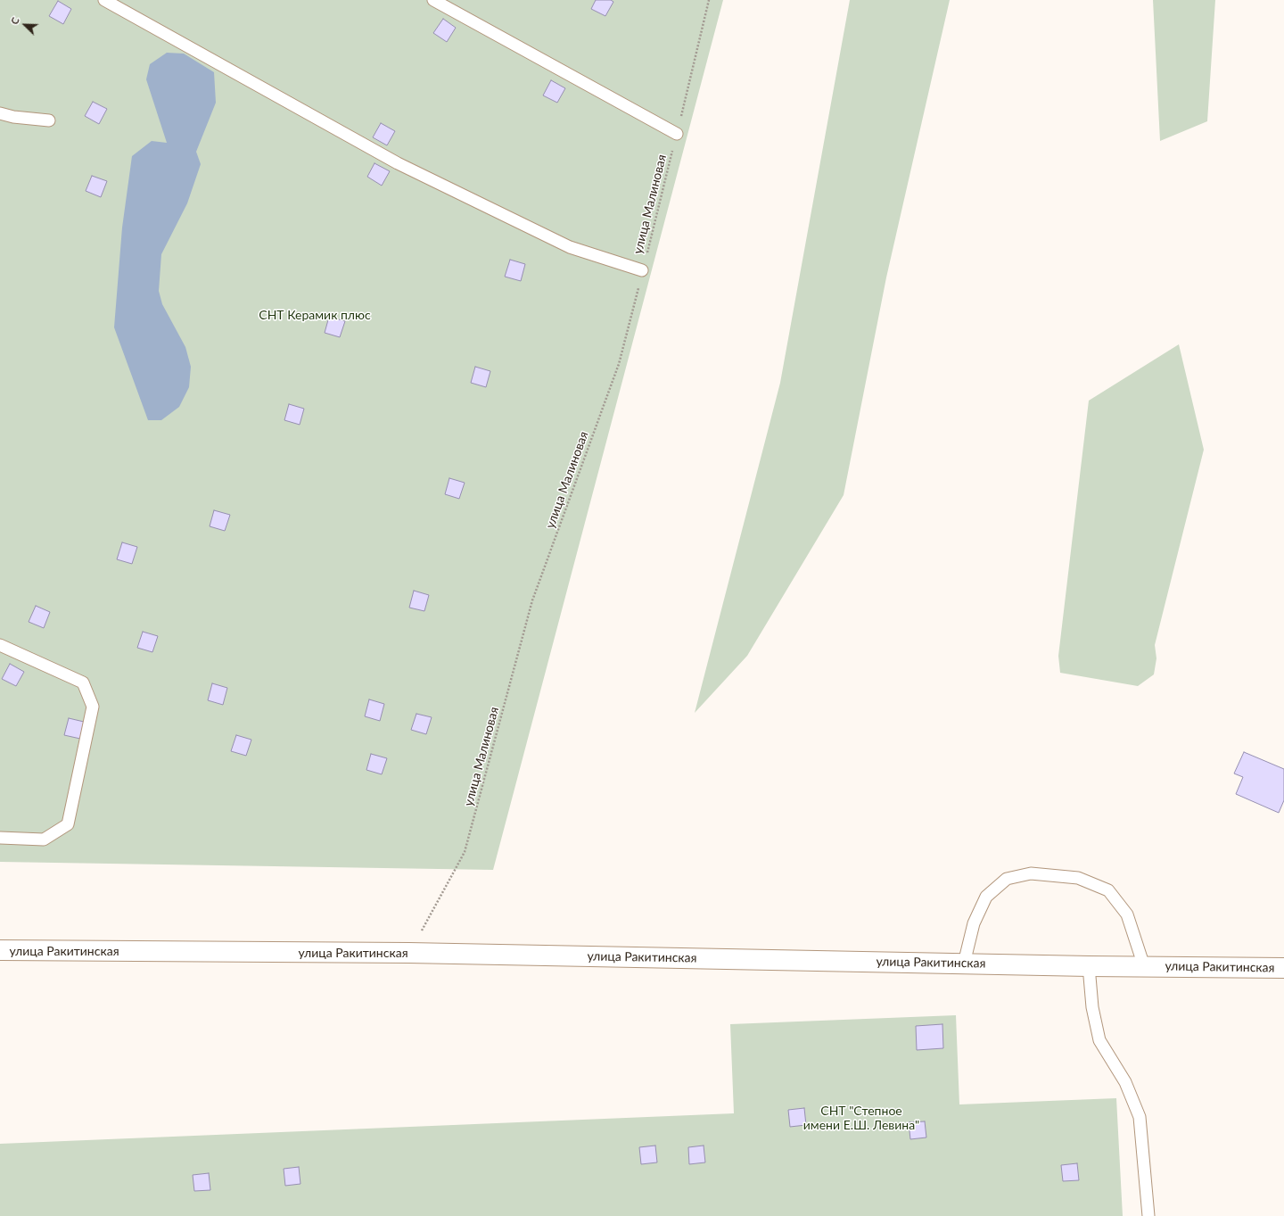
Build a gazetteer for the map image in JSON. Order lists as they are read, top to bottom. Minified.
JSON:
{"streets":{"street":["улица Ракитинская"],"path":["улица Малиновая"]},"crossings":[["улица Малиновая","улица Ракитинская"]],"parks":["СНТ Керамик плюс","СНТ \"Степное имени Е.Ш. Левина\""],"north":"top left"}
